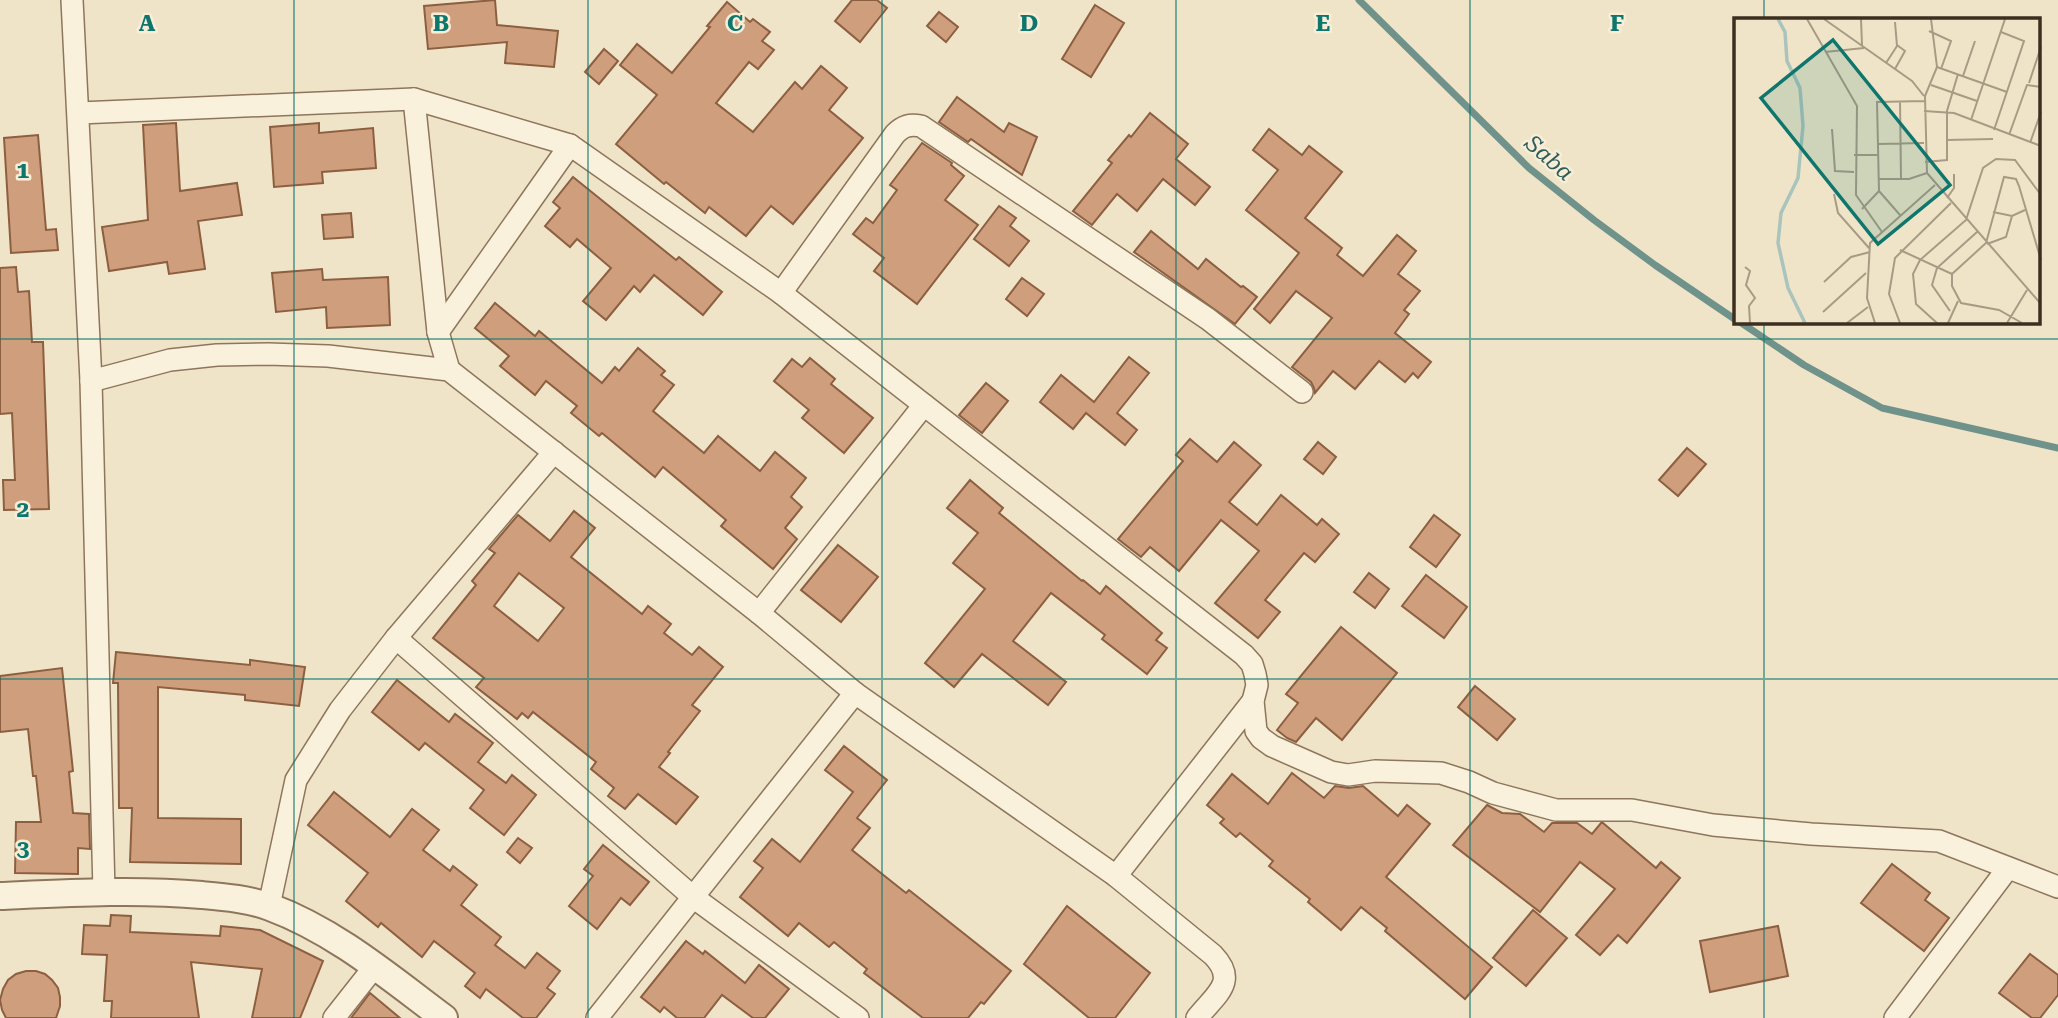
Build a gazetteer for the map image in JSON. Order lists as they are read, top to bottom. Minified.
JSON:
{"water":["Saba"],"grid":{"columns":["A","B","C","D","E","F"],"rows":["1","2","3"]}}
